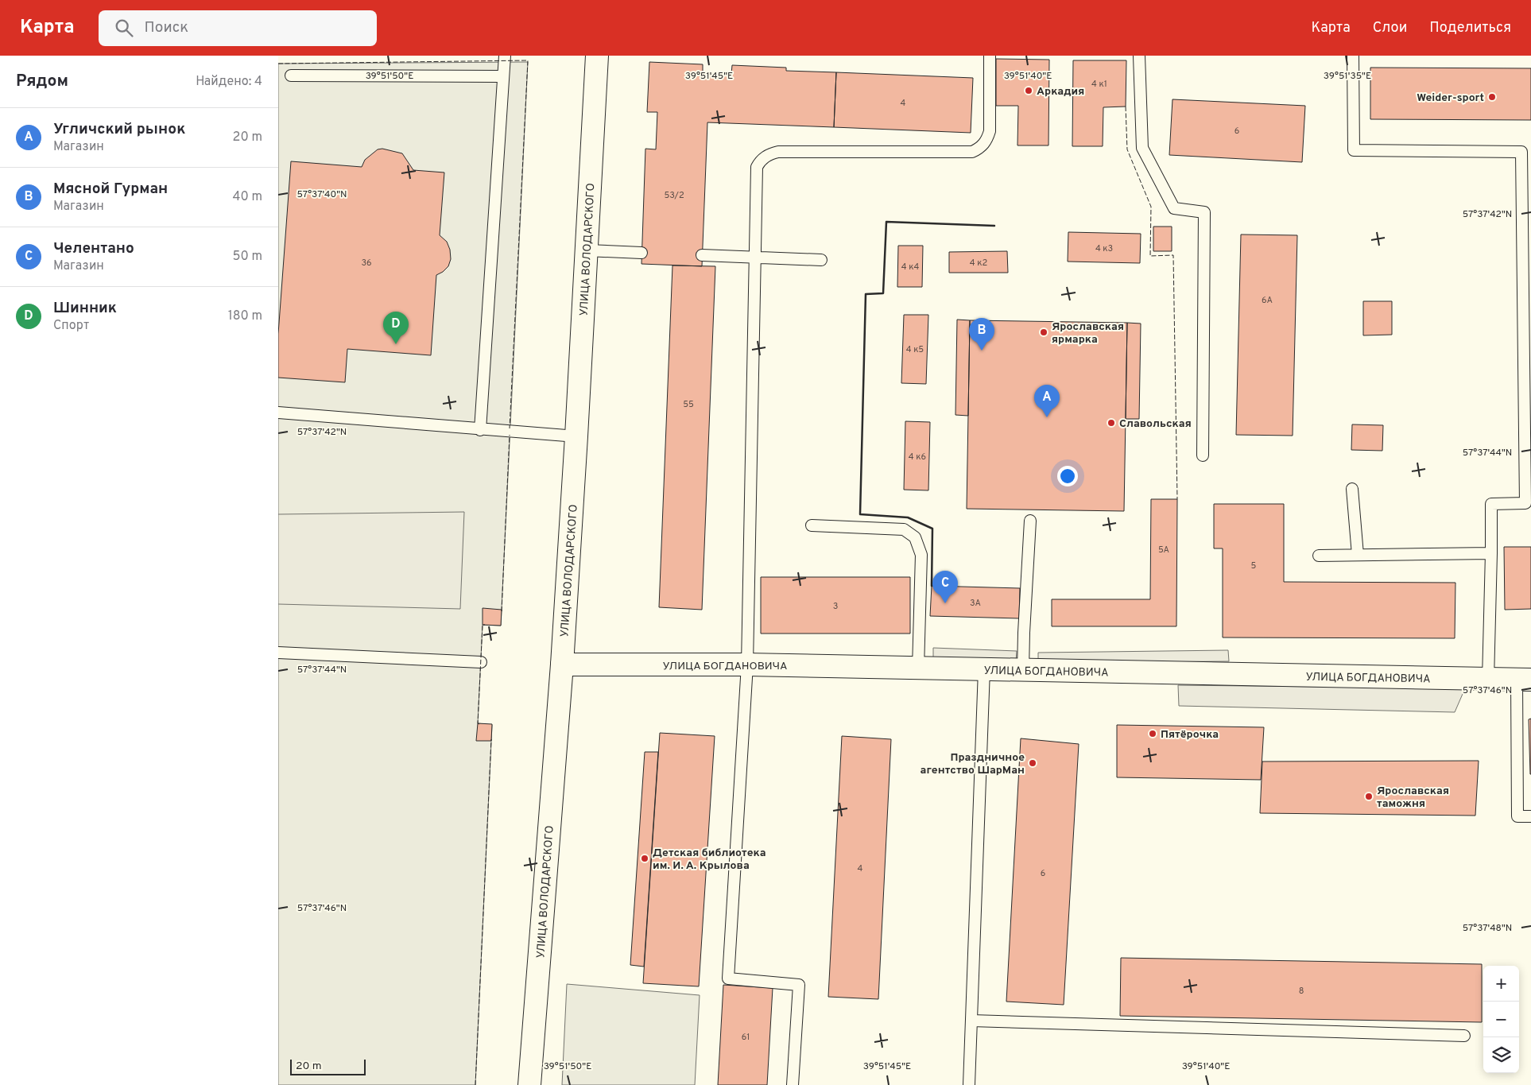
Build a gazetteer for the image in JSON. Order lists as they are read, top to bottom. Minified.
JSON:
{"streets":{"street":["УЛИЦА ВОЛОДАРСКОГО","УЛИЦА БОГДАНОВИЧА"]},"crossings":[["УЛИЦА ВОЛОДАРСКОГО","УЛИЦА БОГДАНОВИЧА"]],"places":["Аркадия","Weider-sport","Ярославская ярмарка","Славольская","Пятёрочка","Праздничное агентство ШарМан","Ярославская таможня","Детская библиотека им. И. А. Крылова"],"house_numbers":["4 к1","4","6","53/2","4 к3","36","4 к2","4 к4","6А","4 к5","55","4 к6","5А","5","3А","3","4","6","8","61"],"scale_bar":"20 m","page":{"header":"Карта","search":"Поиск","nav":["Карта","Слои","Поделиться"],"heading":["Рядом","Найдено: 4"],"list":[{"mark":"A","name":"Угличский рынок","note":"Магазин","value":"20 m"},{"mark":"B","name":"Мясной Гурман","note":"Магазин","value":"40 m"},{"mark":"C","name":"Челентано","note":"Магазин","value":"50 m"},{"mark":"D","name":"Шинник","note":"Спорт","value":"180 m"}],"pins":["D","B","A","C"],"map_buttons":["+","−"],"scale":"20 m"},"coordinates":["39°51'45\"E","39°51'35\"E","39°51'50\"E","39°51'40\"E","57°37'40\"N","57°37'42\"N","57°37'44\"N","57°37'46\"N","57°37'48\"N"]}
